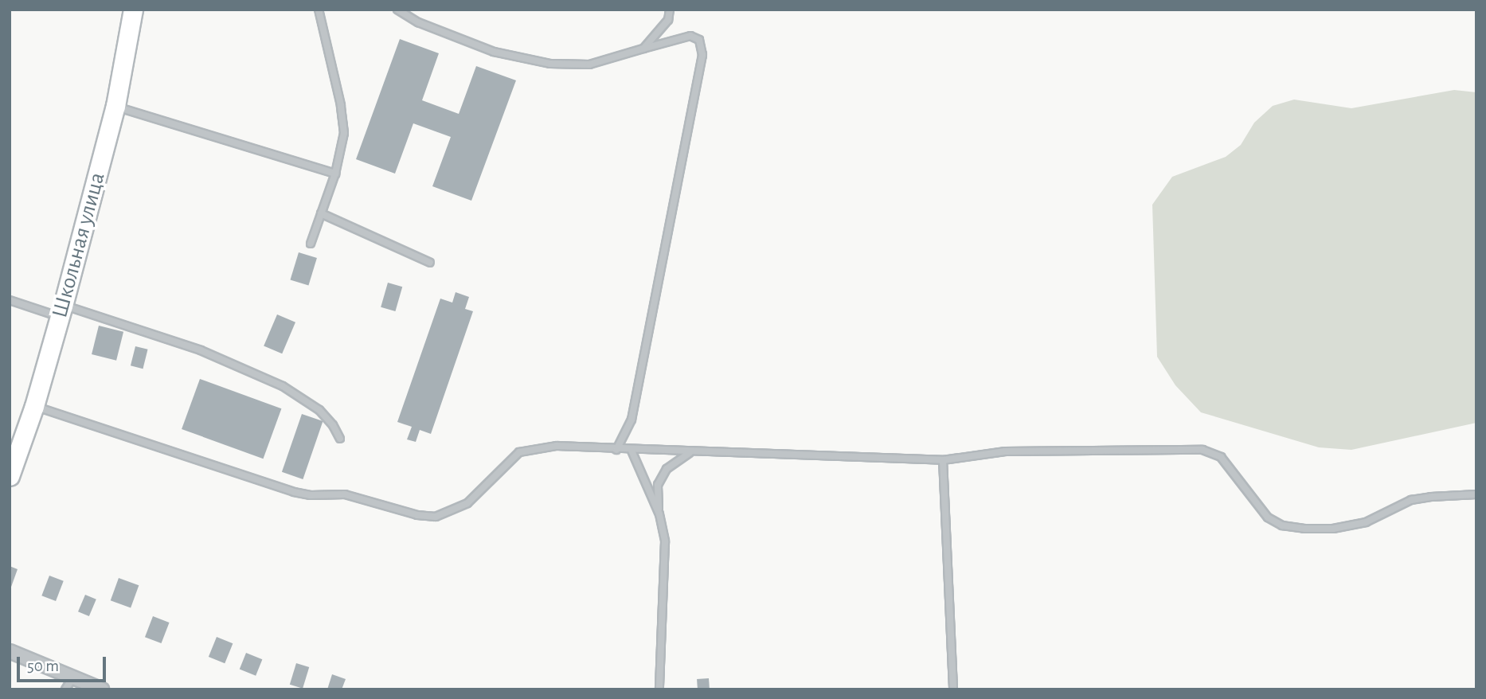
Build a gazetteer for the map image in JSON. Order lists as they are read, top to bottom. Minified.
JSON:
{"streets":{"street":["Школьная улица"]},"scale_bar":"50 m"}
